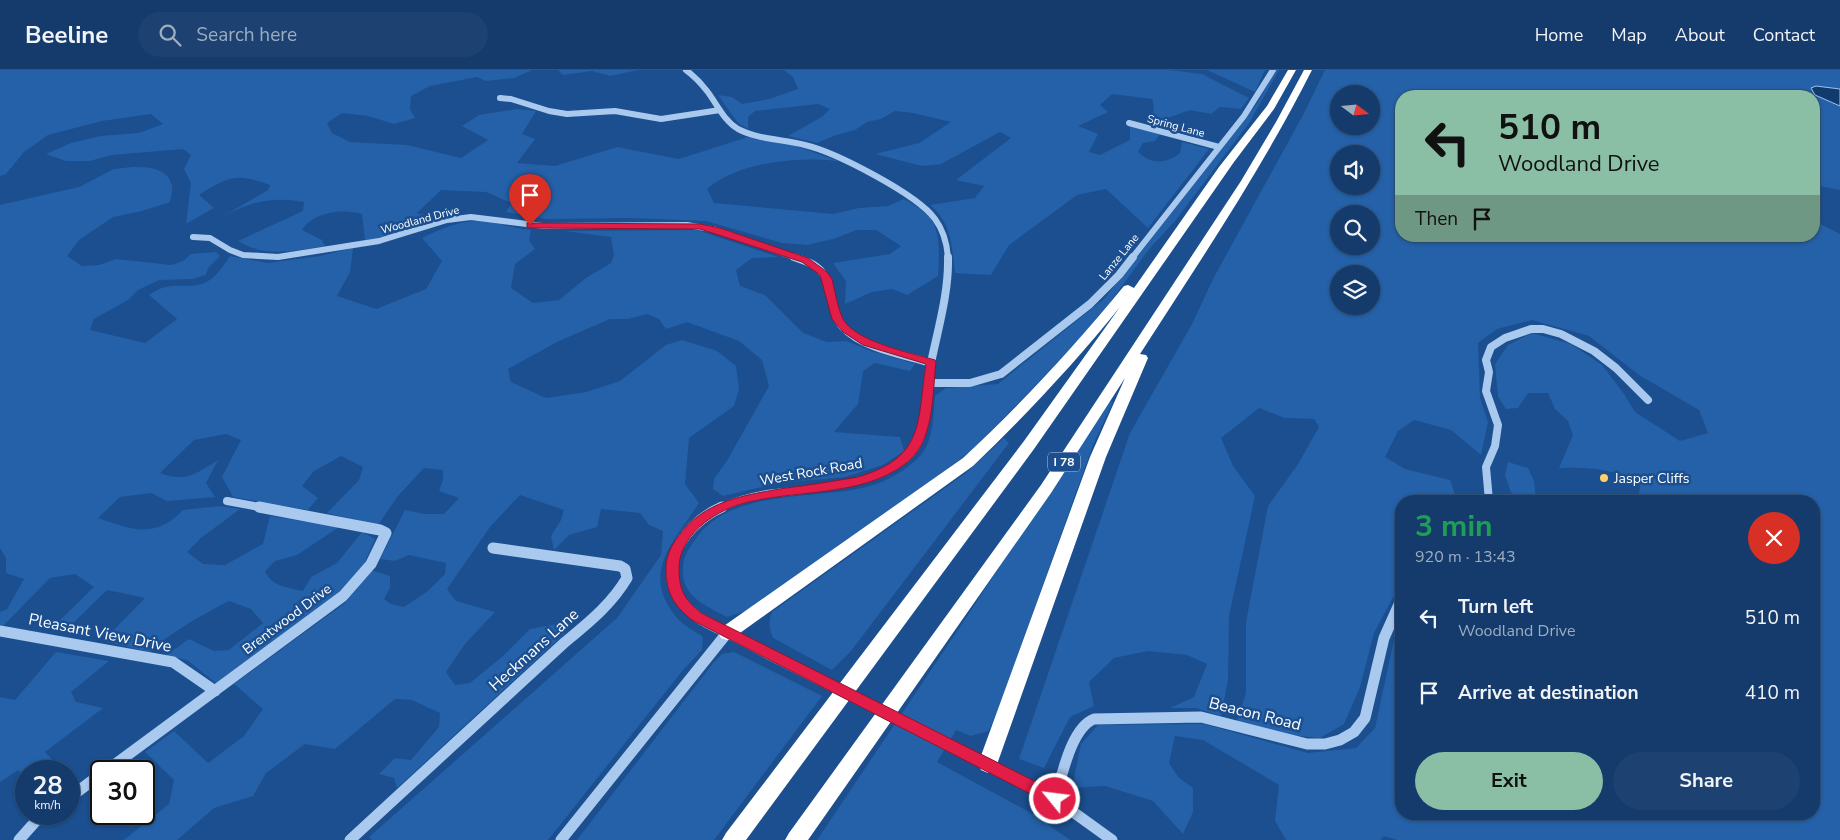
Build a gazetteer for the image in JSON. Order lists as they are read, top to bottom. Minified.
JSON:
{"streets":{"highway":["I 78"],"street":["Spring Lane","Woodland Drive","Lanze Lane","West Rock Road","Brentwood Drive","Pleasant View Drive","Heckmans Lane","Beacon Road"]},"crossings":[["Spring Lane","Lanze Lane"],["Woodland Drive","West Rock Road"],["Lanze Lane","West Rock Road"],["West Rock Road","Beacon Road"],["Brentwood Drive","Pleasant View Drive"]],"places":["Jasper Cliffs"],"north":"right","page":{"header":"Beeline","search":"Search here","nav":["Home","Map","About","Contact"],"turn":["510 m","Woodland Drive"],"then":"Then","heading":["3 min","920 m · 13:43"],"list":[{"name":"Turn left","note":"Woodland Drive","value":"510 m"},{"name":"Arrive at destination","value":"410 m"}],"buttons":["Exit","Share"],"speed":"28 km/h","limit":"30"}}
